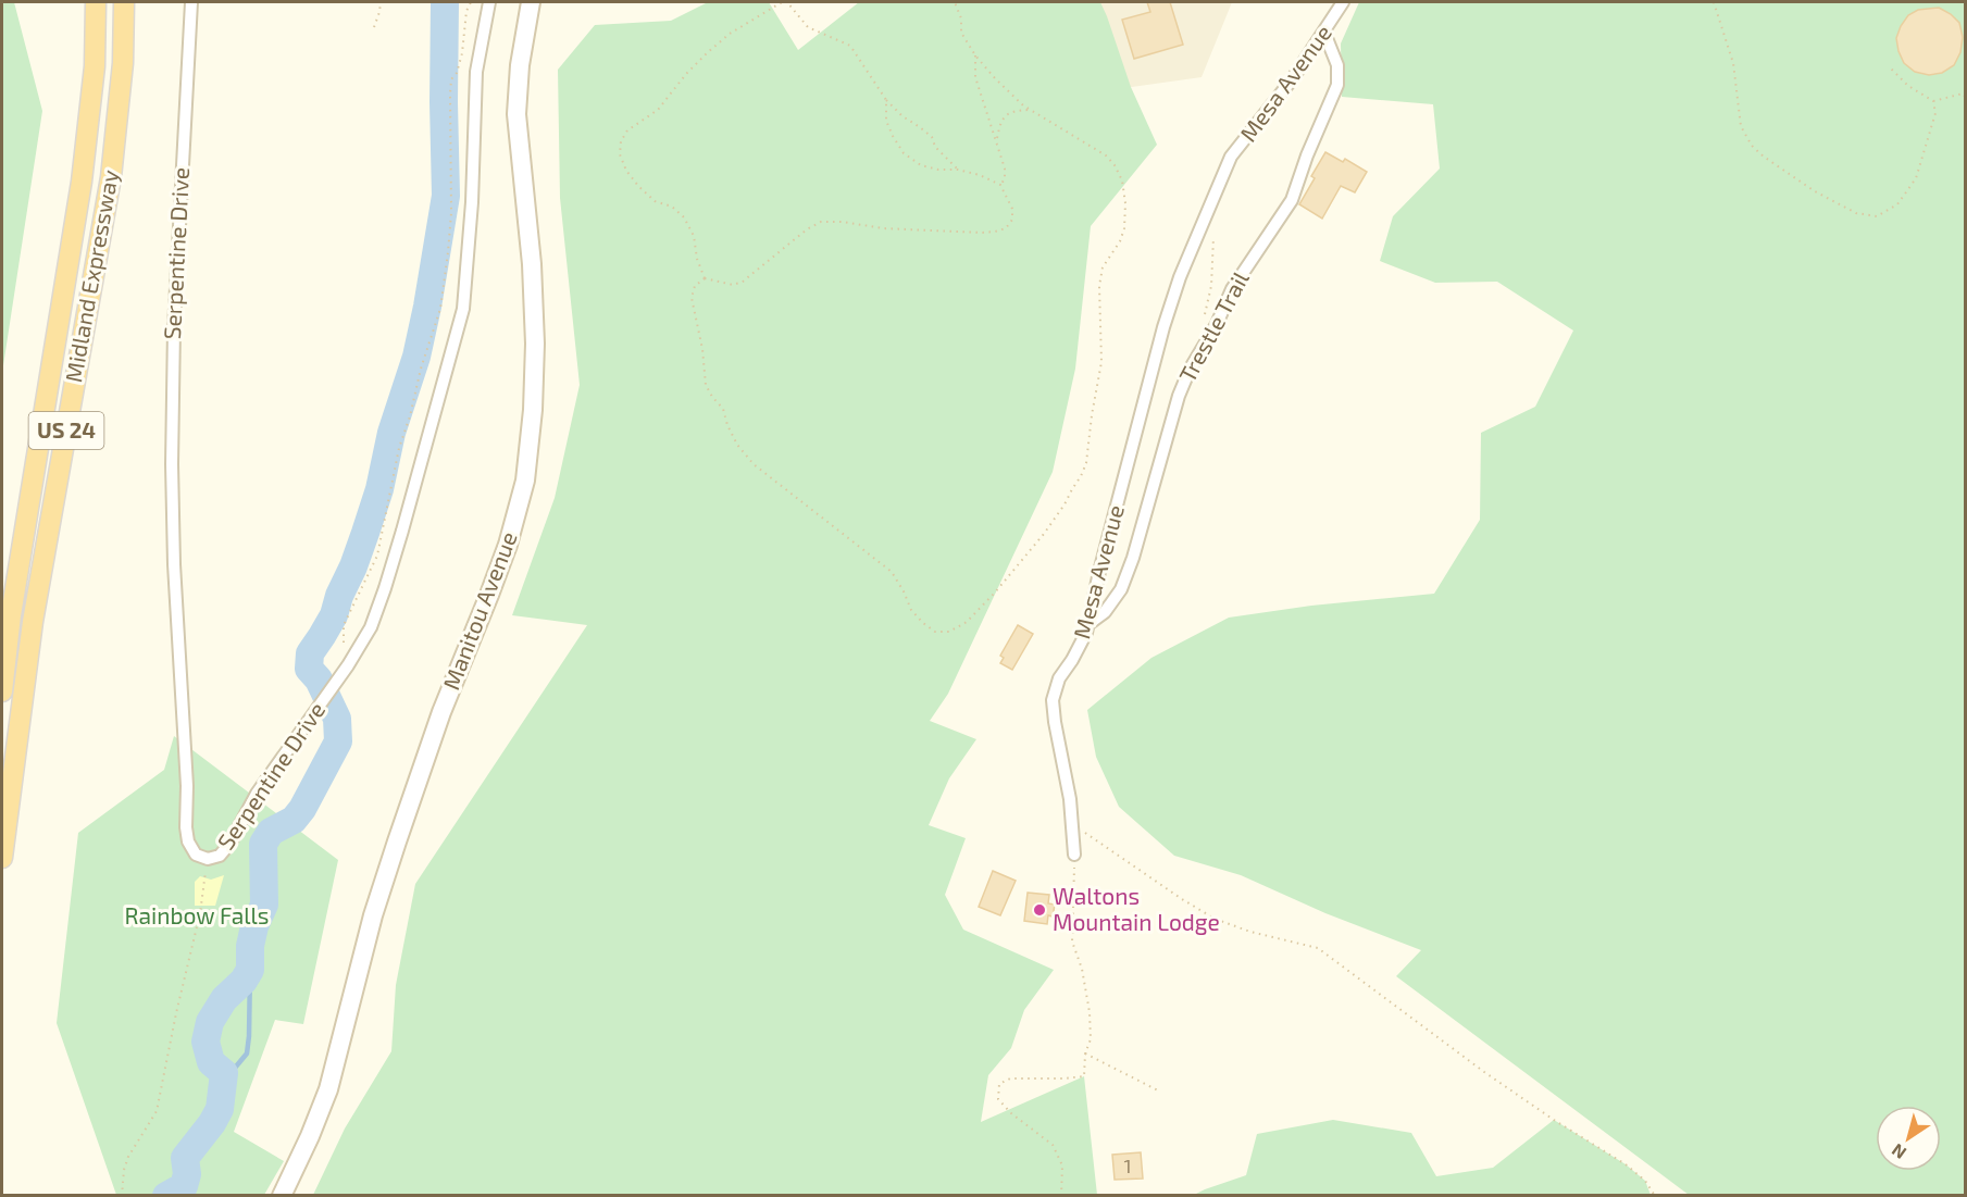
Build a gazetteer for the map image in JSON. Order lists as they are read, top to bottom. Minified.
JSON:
{"streets":{"highway":["Midland Expressway","US 24"],"main road":["Manitou Avenue"],"street":["Mesa Avenue","Serpentine Drive","Trestle Trail"]},"crossings":[["Mesa Avenue","Trestle Trail"]],"parks":["Rainbow Falls"],"places":["Waltons Mountain Lodge"],"house_numbers":["1"],"north":"bottom left"}
